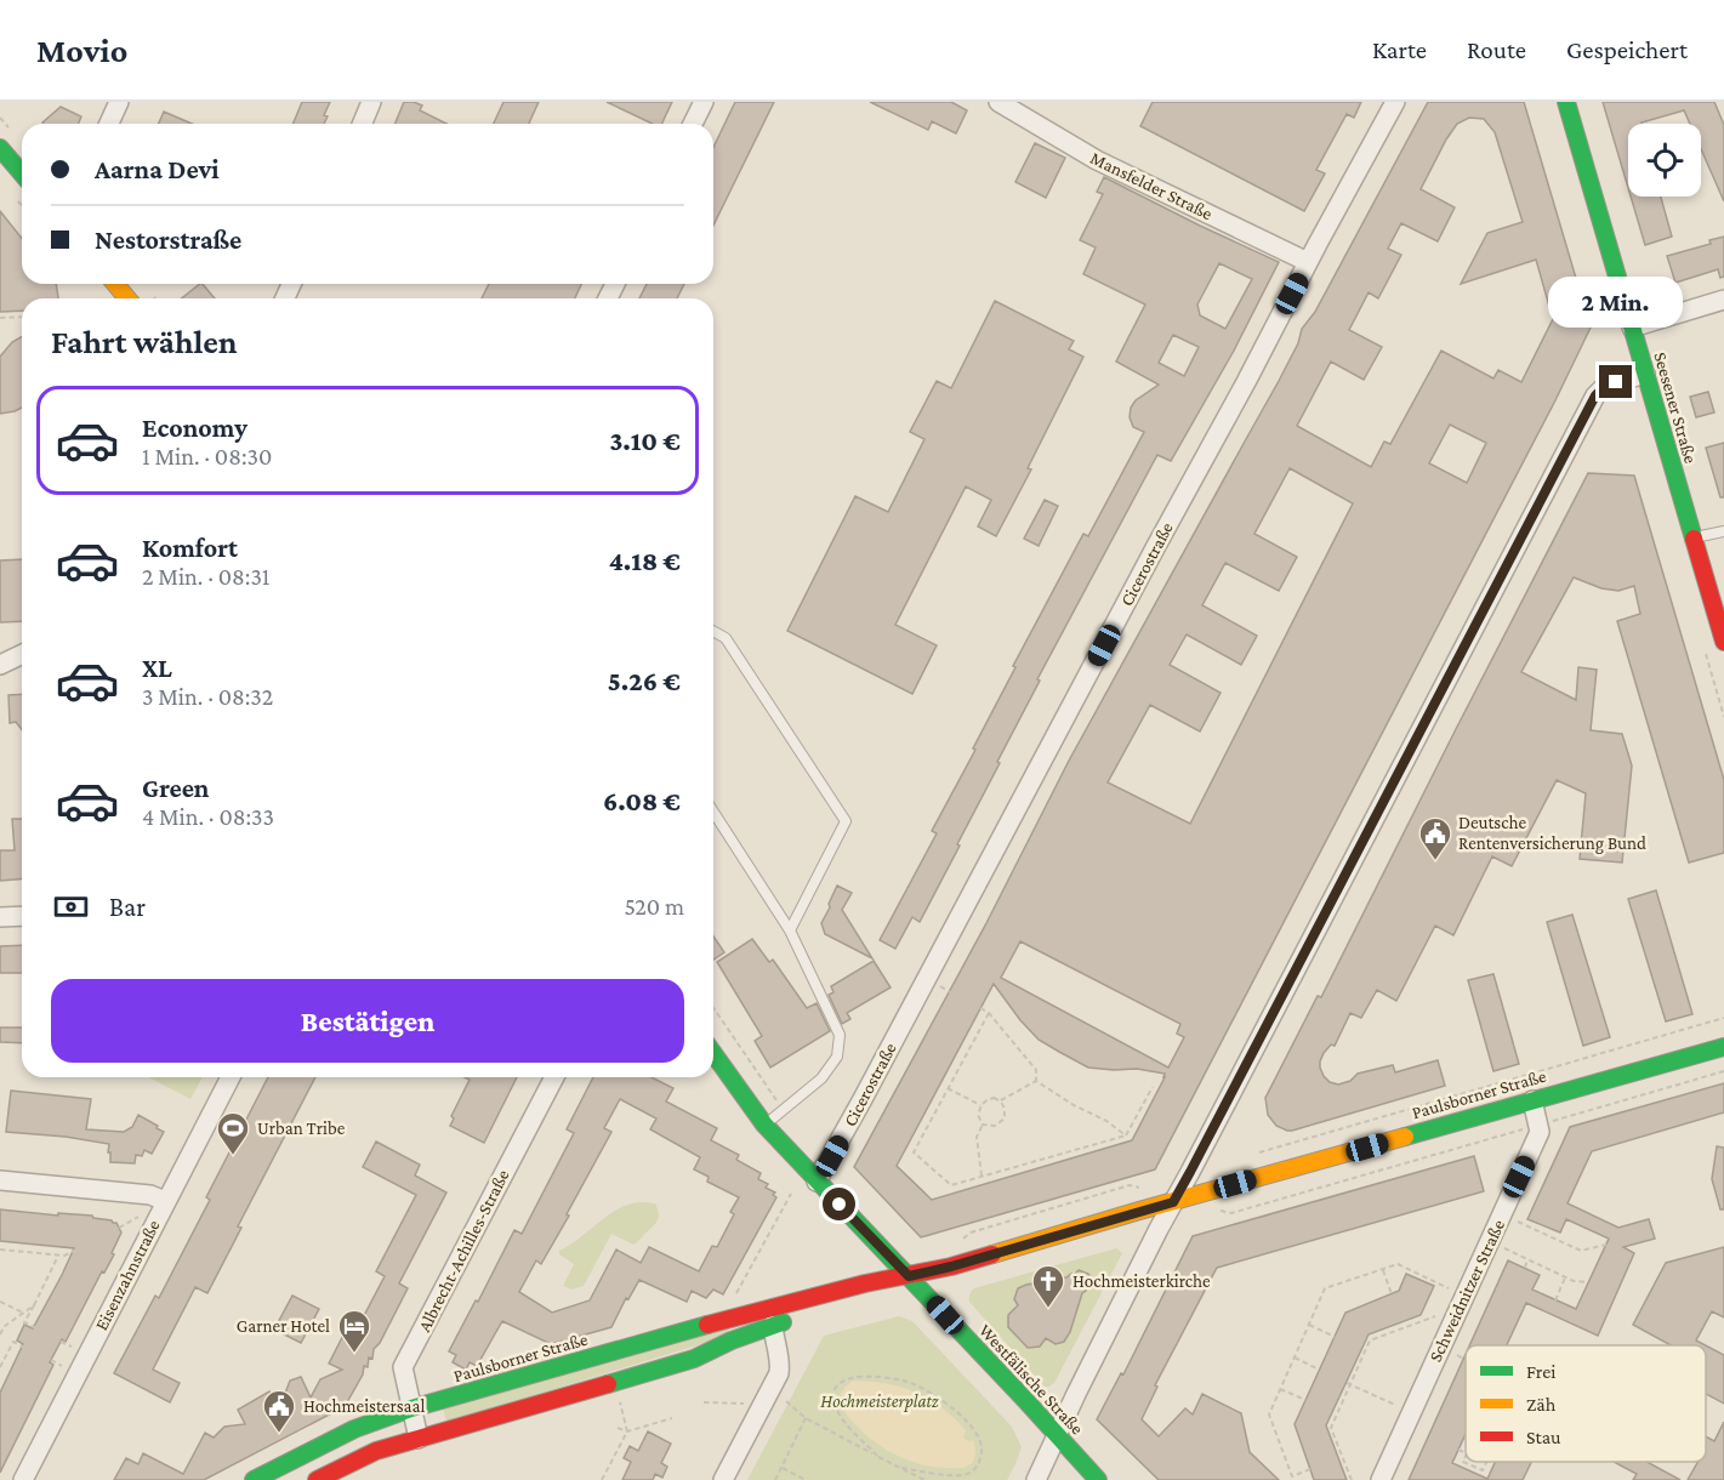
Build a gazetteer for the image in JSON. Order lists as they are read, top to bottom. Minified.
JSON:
{"streets":{"street":["Mansfelder Straße","Seesener Straße","Cicerostraße","Paulsborner Straße","Albrecht-Achilles-Straße","Eisenzahnstraße","Schweidnitzer Straße","Westfälische Straße"]},"crossings":[["Mansfelder Straße","Cicerostraße"],["Cicerostraße","Westfälische Straße"],["Paulsborner Straße","Albrecht-Achilles-Straße"],["Paulsborner Straße","Schweidnitzer Straße"],["Paulsborner Straße","Westfälische Straße"]],"parks":["Hochmeisterplatz"],"places":{"public building":["Deutsche Rentenversicherung Bund","Hochmeistersaal"],"sports":["Urban Tribe"],"church":["Hochmeisterkirche"],"hotel":["Garner Hotel"]},"legend":["Frei","Zäh","Stau"],"page":{"header":"Movio","nav":["Karte","Route","Gespeichert"],"banner":["Aarna Devi","Nestorstraße"],"bubble":"2 Min.","heading":"Fahrt wählen","list":[{"name":"Economy","note":"1 Min. · 08:30","value":"3.10 €"},{"name":"Komfort","note":"2 Min. · 08:31","value":"4.18 €"},{"name":"XL","note":"3 Min. · 08:32","value":"5.26 €"},{"name":"Green","note":"4 Min. · 08:33","value":"6.08 €"}],"pay":["Bar","520 m"],"buttons":"Bestätigen"}}
